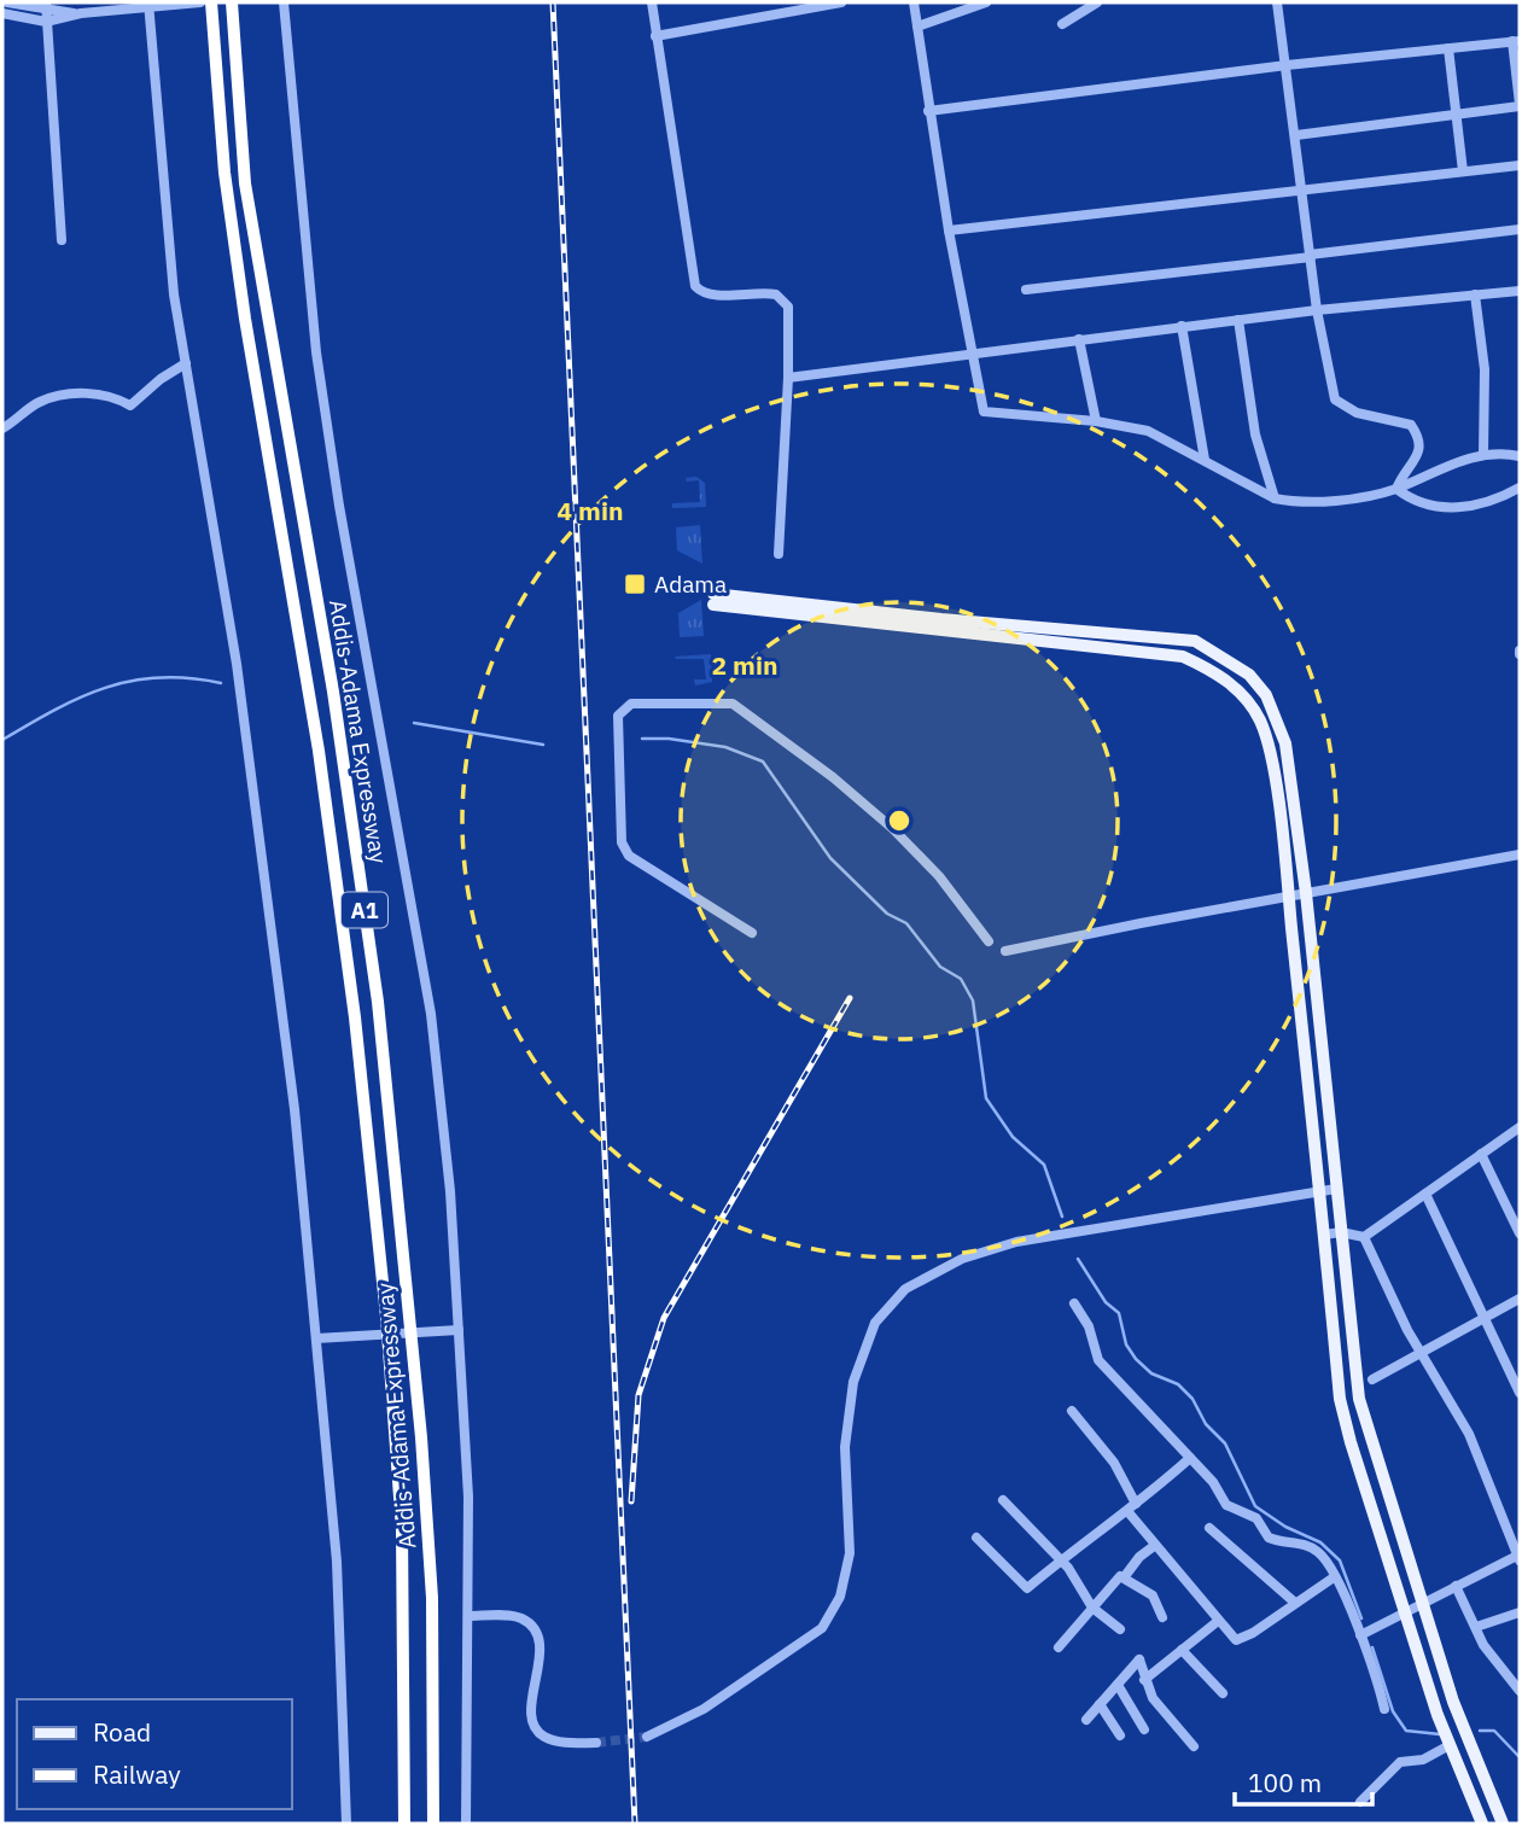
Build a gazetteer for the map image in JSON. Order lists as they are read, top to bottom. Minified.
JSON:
{"streets":{"highway":["Addis-Adama Expressway","A1"]},"places":{"transit":["Adama"]},"legend":["Road","Railway"],"scale_bar":"100 m","rings":["4 min","2 min"]}
